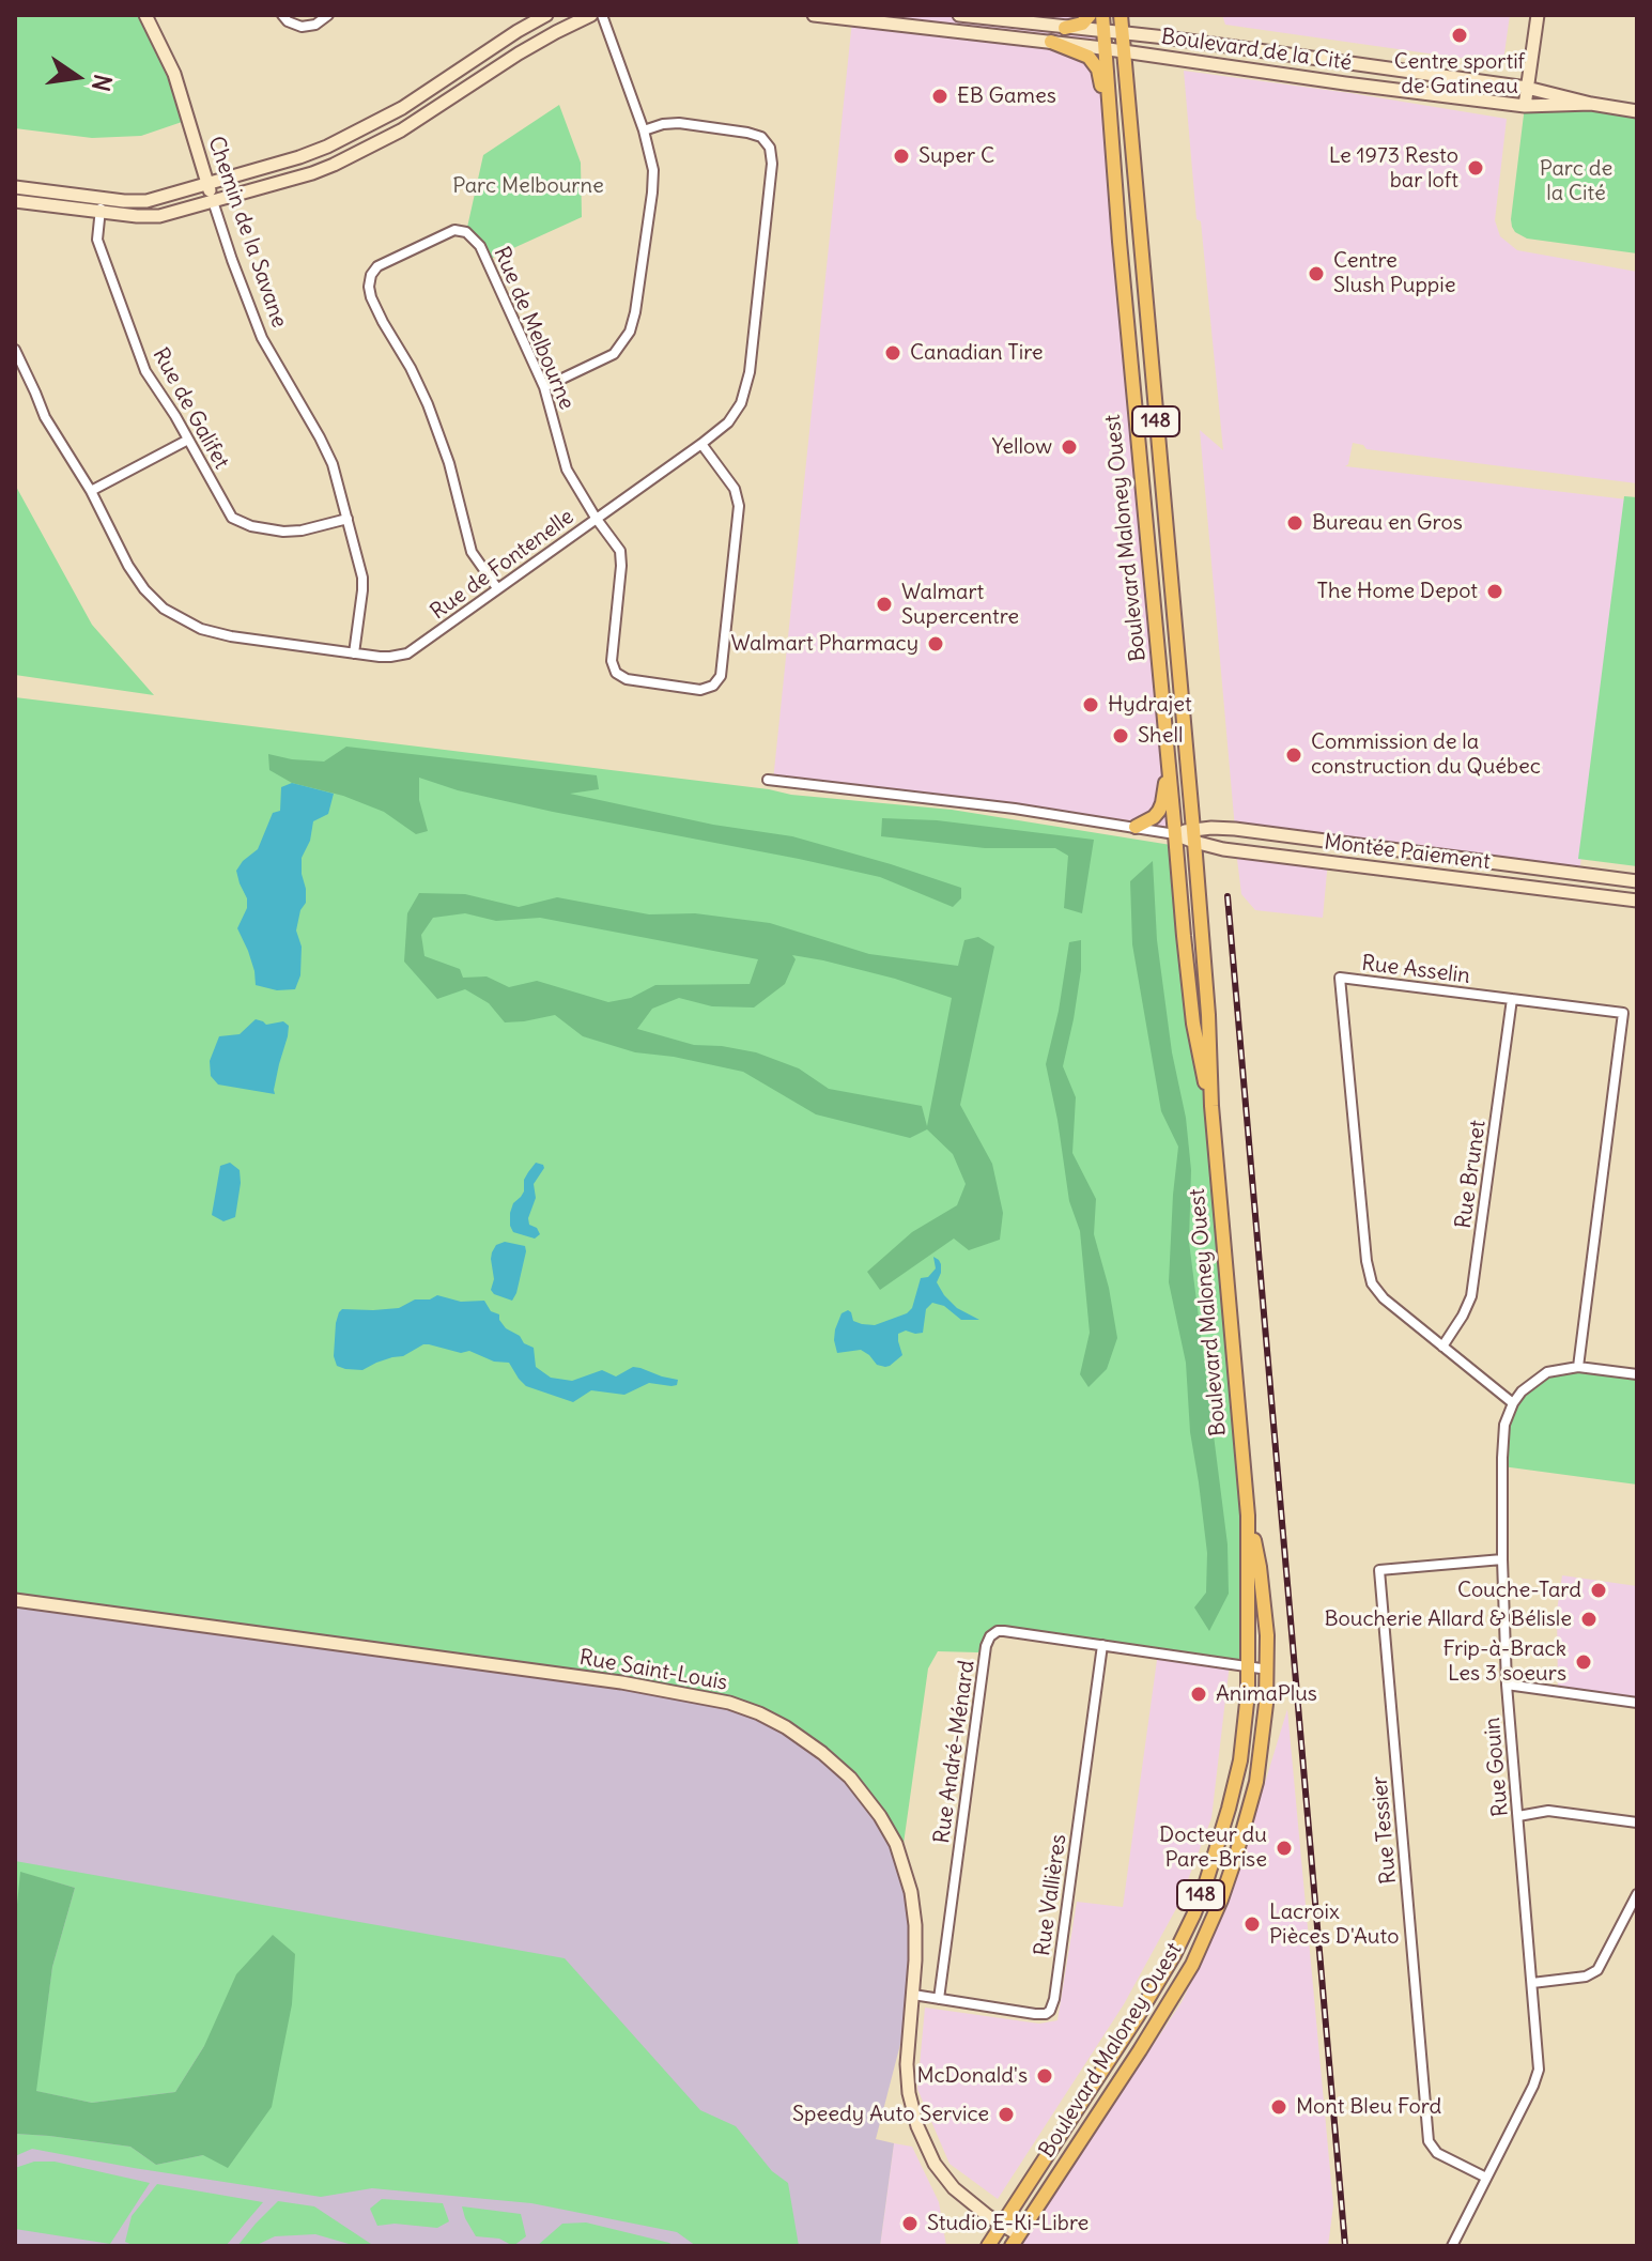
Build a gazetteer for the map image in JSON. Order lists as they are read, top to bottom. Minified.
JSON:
{"streets":{"main road":["148","Boulevard Maloney Ouest"],"street":["Boulevard de la Cité","Chemin de la Savane","Rue de Melbourne","Rue de Galifet","Rue de Fontenelle","Montée Paiement","Rue Asselin","Rue Brunet","Rue Saint-Louis","Rue André-Ménard","Rue Gouin","Rue Tessier","Rue Vallières"]},"crossings":[["Boulevard de la Cité","Boulevard Maloney Ouest"],["Chemin de la Savane","Rue de Galifet"],["Chemin de la Savane","Rue de Fontenelle"],["Rue de Melbourne","Rue de Fontenelle"],["Boulevard Maloney Ouest","Montée Paiement"],["Boulevard Maloney Ouest","Rue Saint-Louis"],["Boulevard Maloney Ouest","Rue André-Ménard"],["Rue Asselin","Rue Brunet"],["Rue Asselin","Rue Gouin"],["Rue Saint-Louis","Rue Vallières"],["Rue André-Ménard","Rue Vallières"],["Rue Gouin","Rue Tessier"]],"parks":["Parc de la Cité","Parc Melbourne"],"places":["Centre sportif de Gatineau","EB Games","Super C","Le 1973 Resto bar loft","Centre Slush Puppie","Canadian Tire","Yellow","Bureau en Gros","The Home Depot","Walmart Supercentre","Walmart Pharmacy","Hydrajet","Shell","Commission de la construction du Québec","Couche-Tard","Boucherie Allard & Bélisle","Frip-à-Brack Les 3 soeurs","AnimaPlus","Docteur du Pare-Brise","Lacroix Pièces D'Auto","McDonald's","Mont Bleu Ford","Speedy Auto Service","Studio E-Ki-Libre"],"north":"right"}
